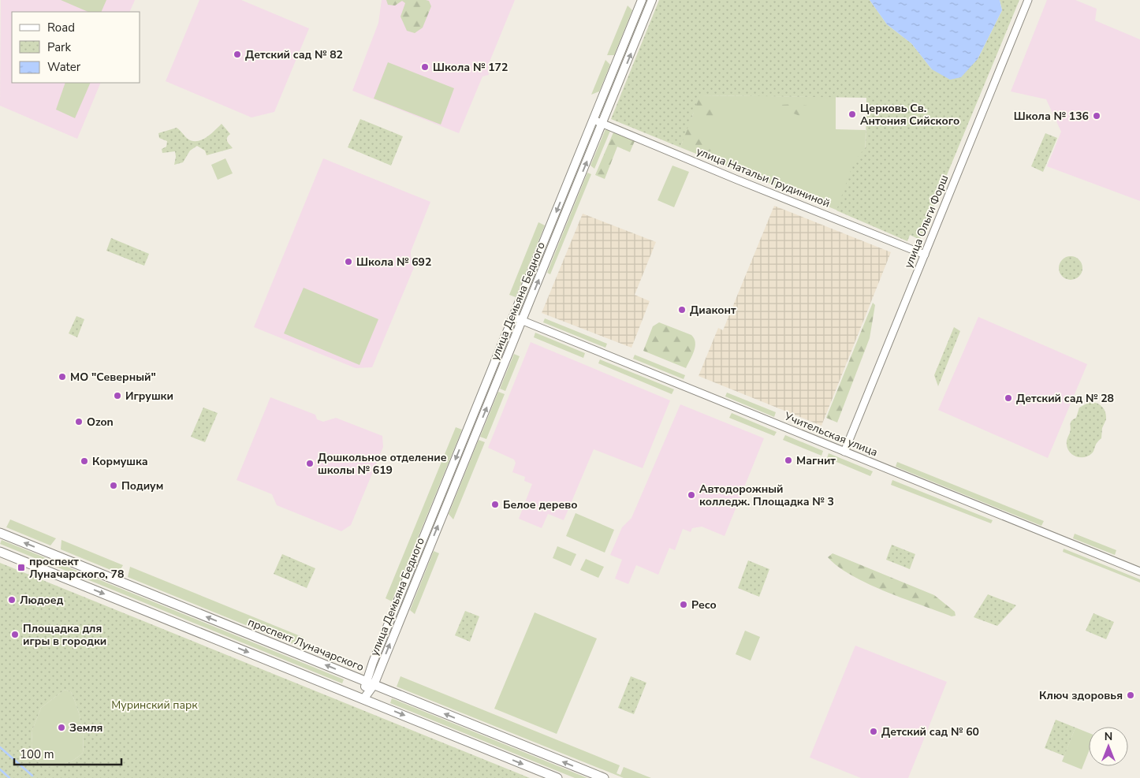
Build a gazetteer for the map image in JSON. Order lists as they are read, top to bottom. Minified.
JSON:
{"streets":{"main road":["проспект Луначарского"],"street":["улица Натальи Грудининой","улица Ольги Форш","улица Демьяна Бедного","Учительская улица"]},"crossings":[["улица Натальи Грудининой","улица Ольги Форш"],["улица Натальи Грудининой","улица Демьяна Бедного"],["улица Ольги Форш","Учительская улица"],["улица Демьяна Бедного","Учительская улица"],["улица Демьяна Бедного","проспект Луначарского"]],"parks":["Муринский парк"],"places":{"other":["Детский сад № 82","Школа № 172","Церковь Св. Антония Сийского","Школа № 136","Школа № 692","Диаконт","МО \"Северный\"","Игрушки","Детский сад № 28","Ozon","Магнит","Кормушка","Дошкольное отделение школы № 619","Подиум","Автодорожный колледж. Площадка № 3","Белое дерево","Людоед","Ресо","Площадка для игры в городки","Ключ здоровья","Земля","Детский сад № 60"],"transit":["проспект Луначарского, 78"]},"legend":["Road","Park","Water"],"scale_bar":"100 m","north":"top"}
